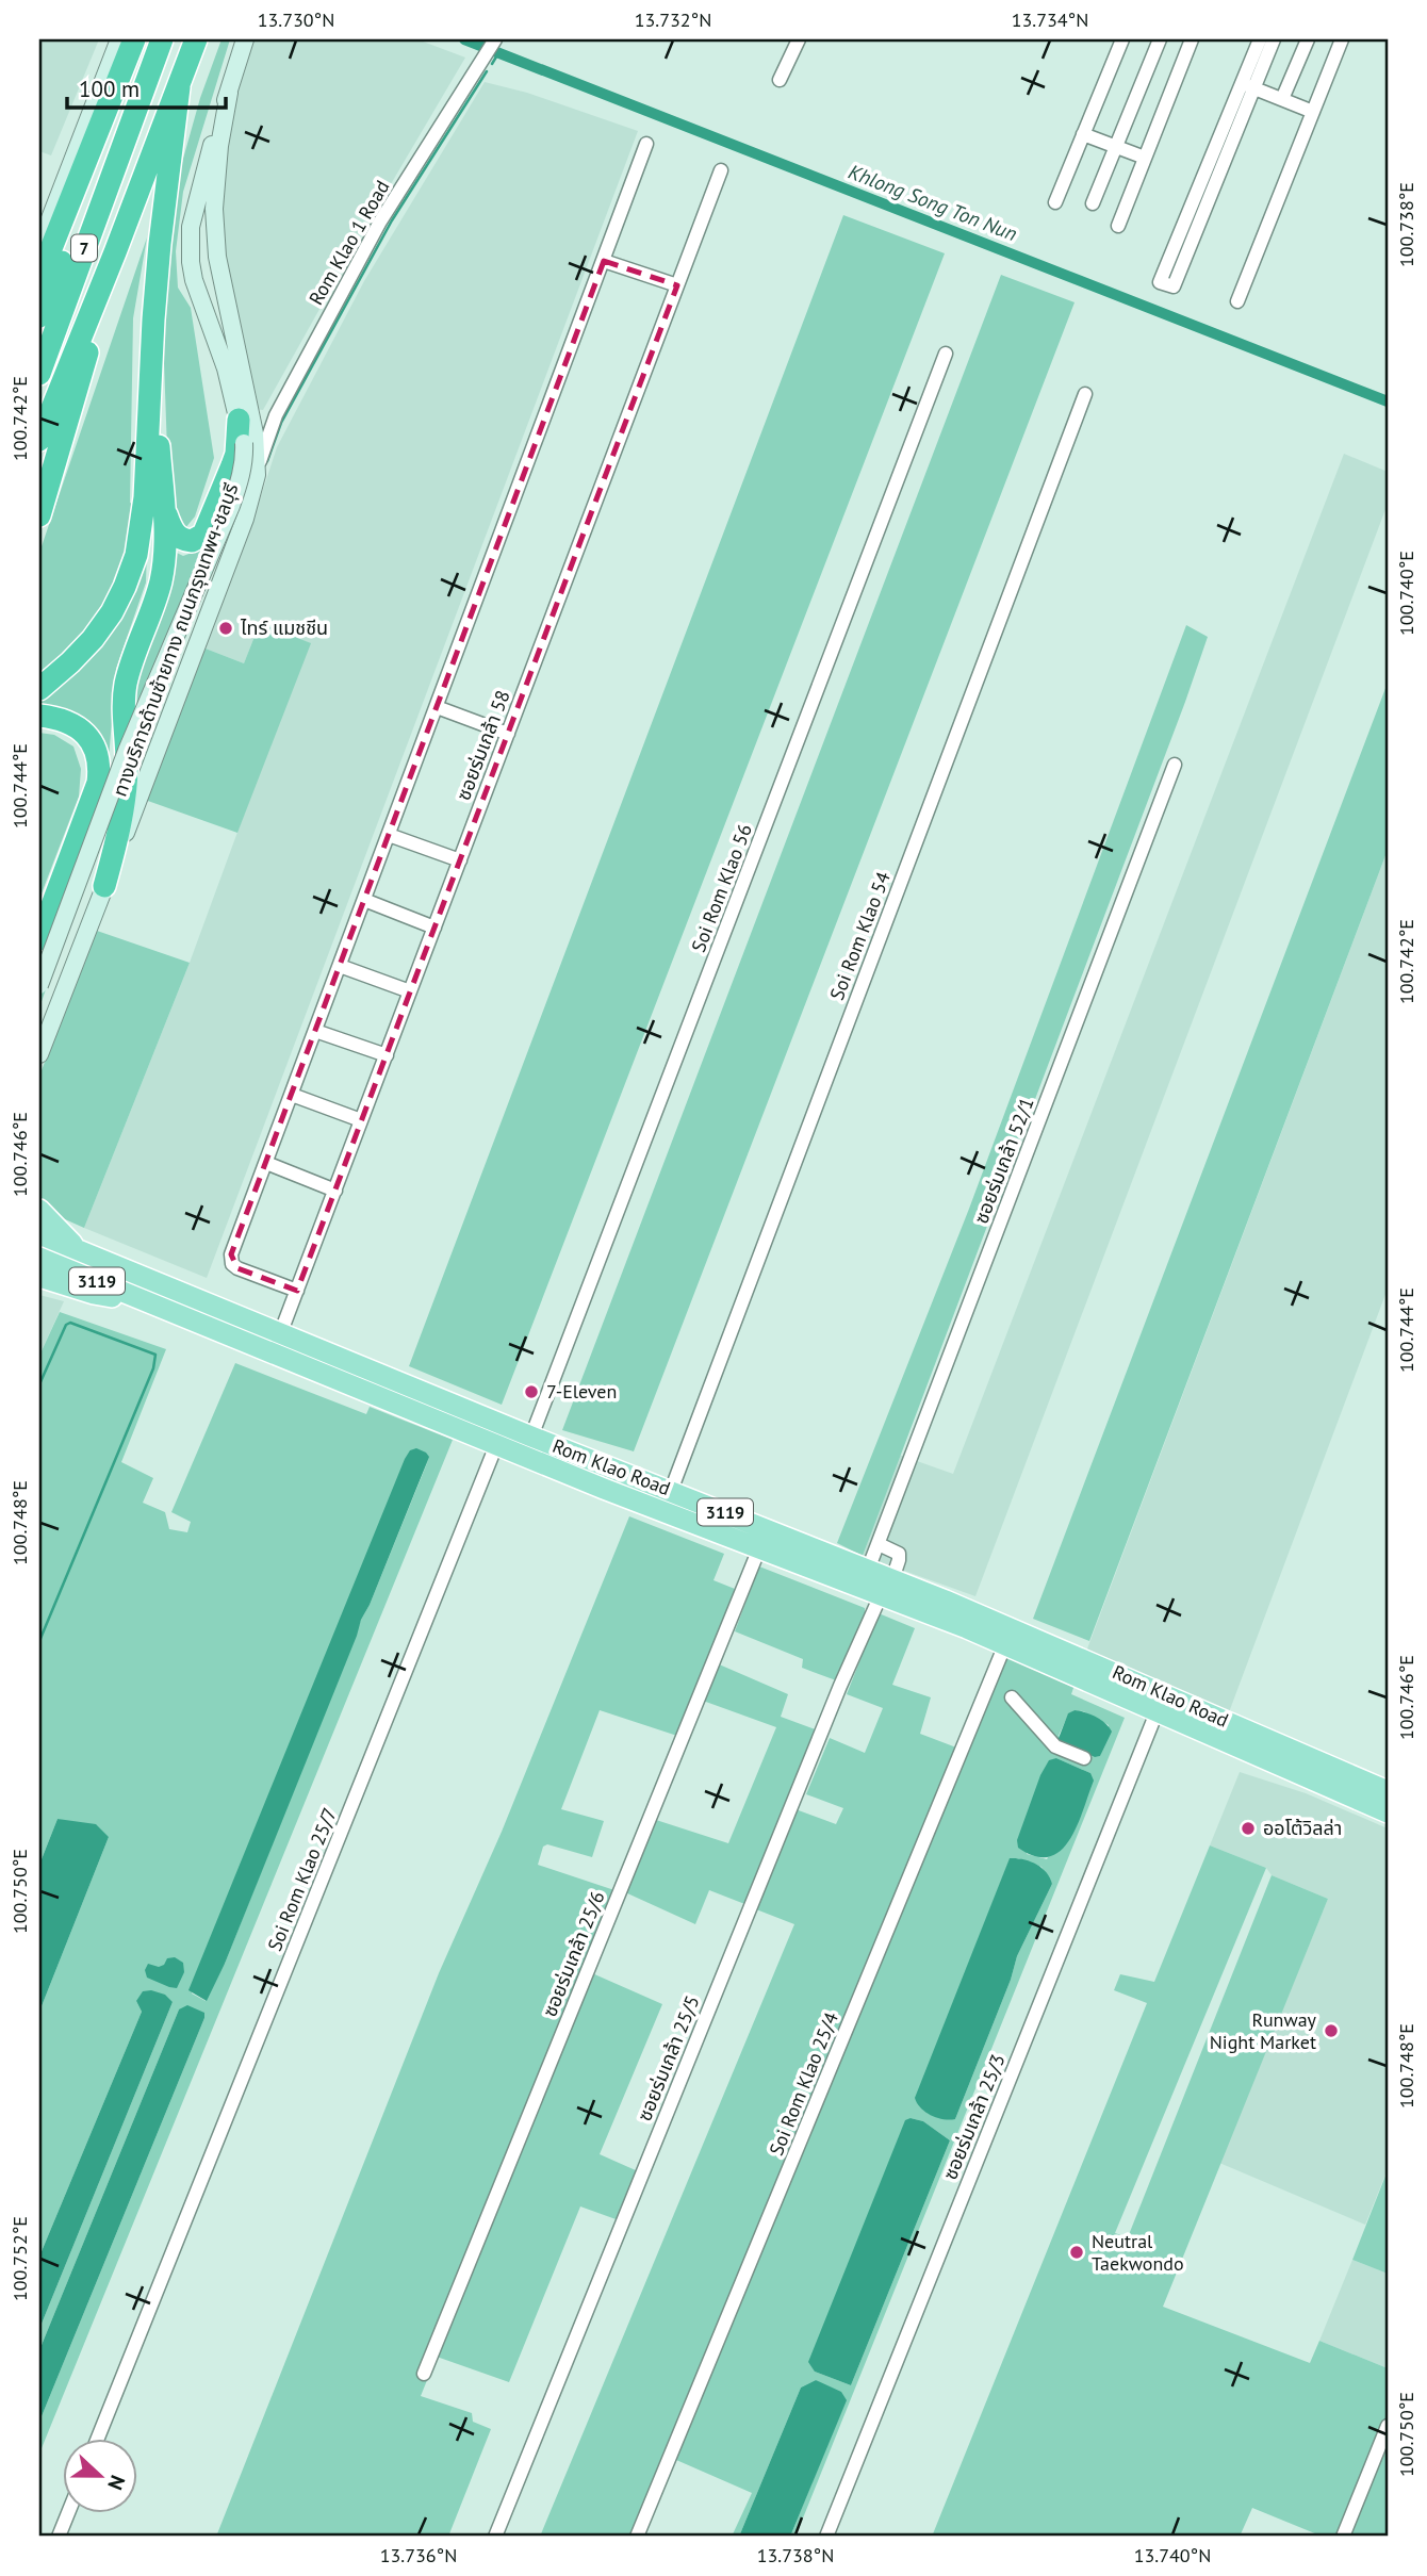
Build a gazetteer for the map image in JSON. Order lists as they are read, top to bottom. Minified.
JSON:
{"streets":{"highway":["7"],"main road":["ทางบริการด้านซ้ายทาง ถนนกรุงเทพฯ-ชลบุรี","3119","Rom Klao Road"],"street":["Rom Klao 1 Road","ซอยร่มเกล้า 58","Soi Rom Klao 56","Soi Rom Klao 54","ซอยร่มเกล้า 52/1","Soi Rom Klao 25/7","ซอยร่มเกล้า 25/6","ซอยร่มเกล้า 25/5","Soi Rom Klao 25/4","ซอยร่มเกล้า 25/3"]},"crossings":[["Rom Klao 1 Road","ทางบริการด้านซ้ายทาง ถนนกรุงเทพฯ-ชลบุรี"],["ซอยร่มเกล้า 58","Rom Klao Road"],["Soi Rom Klao 56","Rom Klao Road"],["Soi Rom Klao 54","Rom Klao Road"],["ซอยร่มเกล้า 52/1","Rom Klao Road"],["Rom Klao Road","Soi Rom Klao 25/7"],["Rom Klao Road","ซอยร่มเกล้า 25/6"],["Rom Klao Road","ซอยร่มเกล้า 25/5"],["Rom Klao Road","Soi Rom Klao 25/4"],["Rom Klao Road","ซอยร่มเกล้า 25/3"]],"water":["Khlong Song Ton Nun"],"places":["ไทร์ แมชชีน","7-Eleven","ออโต้วิลล่า","Runway Night Market","Neutral Taekwondo"],"scale_bar":"100 m","north":"right","coordinates":["13.730°N","13.732°N","13.734°N","100.738°E","100.742°E","100.740°E","100.744°E","100.746°E","100.748°E","100.750°E","100.752°E","13.736°N","13.738°N","13.740°N"]}
